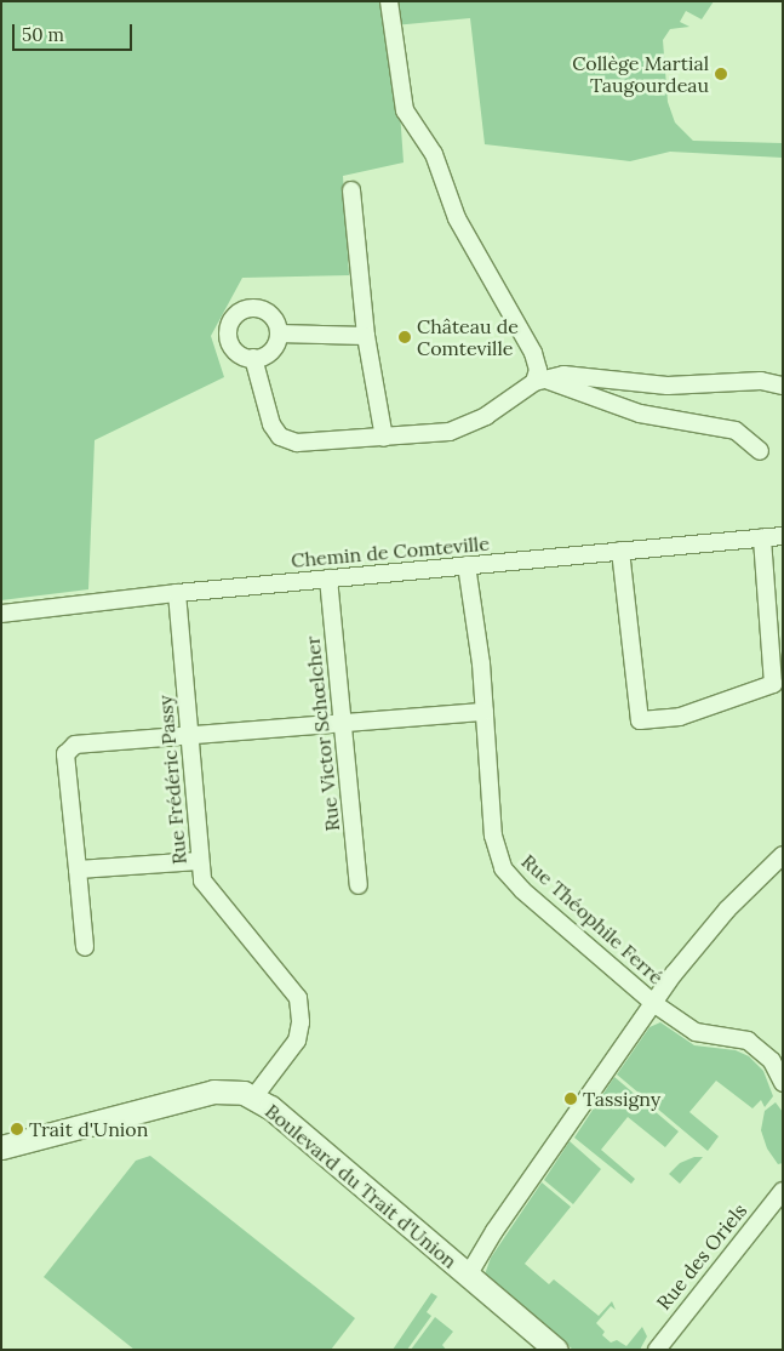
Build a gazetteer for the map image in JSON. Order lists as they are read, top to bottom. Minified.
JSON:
{"streets":{"street":["Chemin de Comteville","Rue Victor Schœlcher","Rue Frédéric Passy","Rue Théophile Ferré","Boulevard du Trait d'Union","Rue des Oriels"]},"crossings":[["Chemin de Comteville","Rue Victor Schœlcher"],["Chemin de Comteville","Rue Frédéric Passy"],["Chemin de Comteville","Rue Théophile Ferré"],["Rue Frédéric Passy","Boulevard du Trait d'Union"]],"places":["Collège Martial Taugourdeau","Château de Comteville","Tassigny","Trait d'Union"],"scale_bar":"50 m"}
